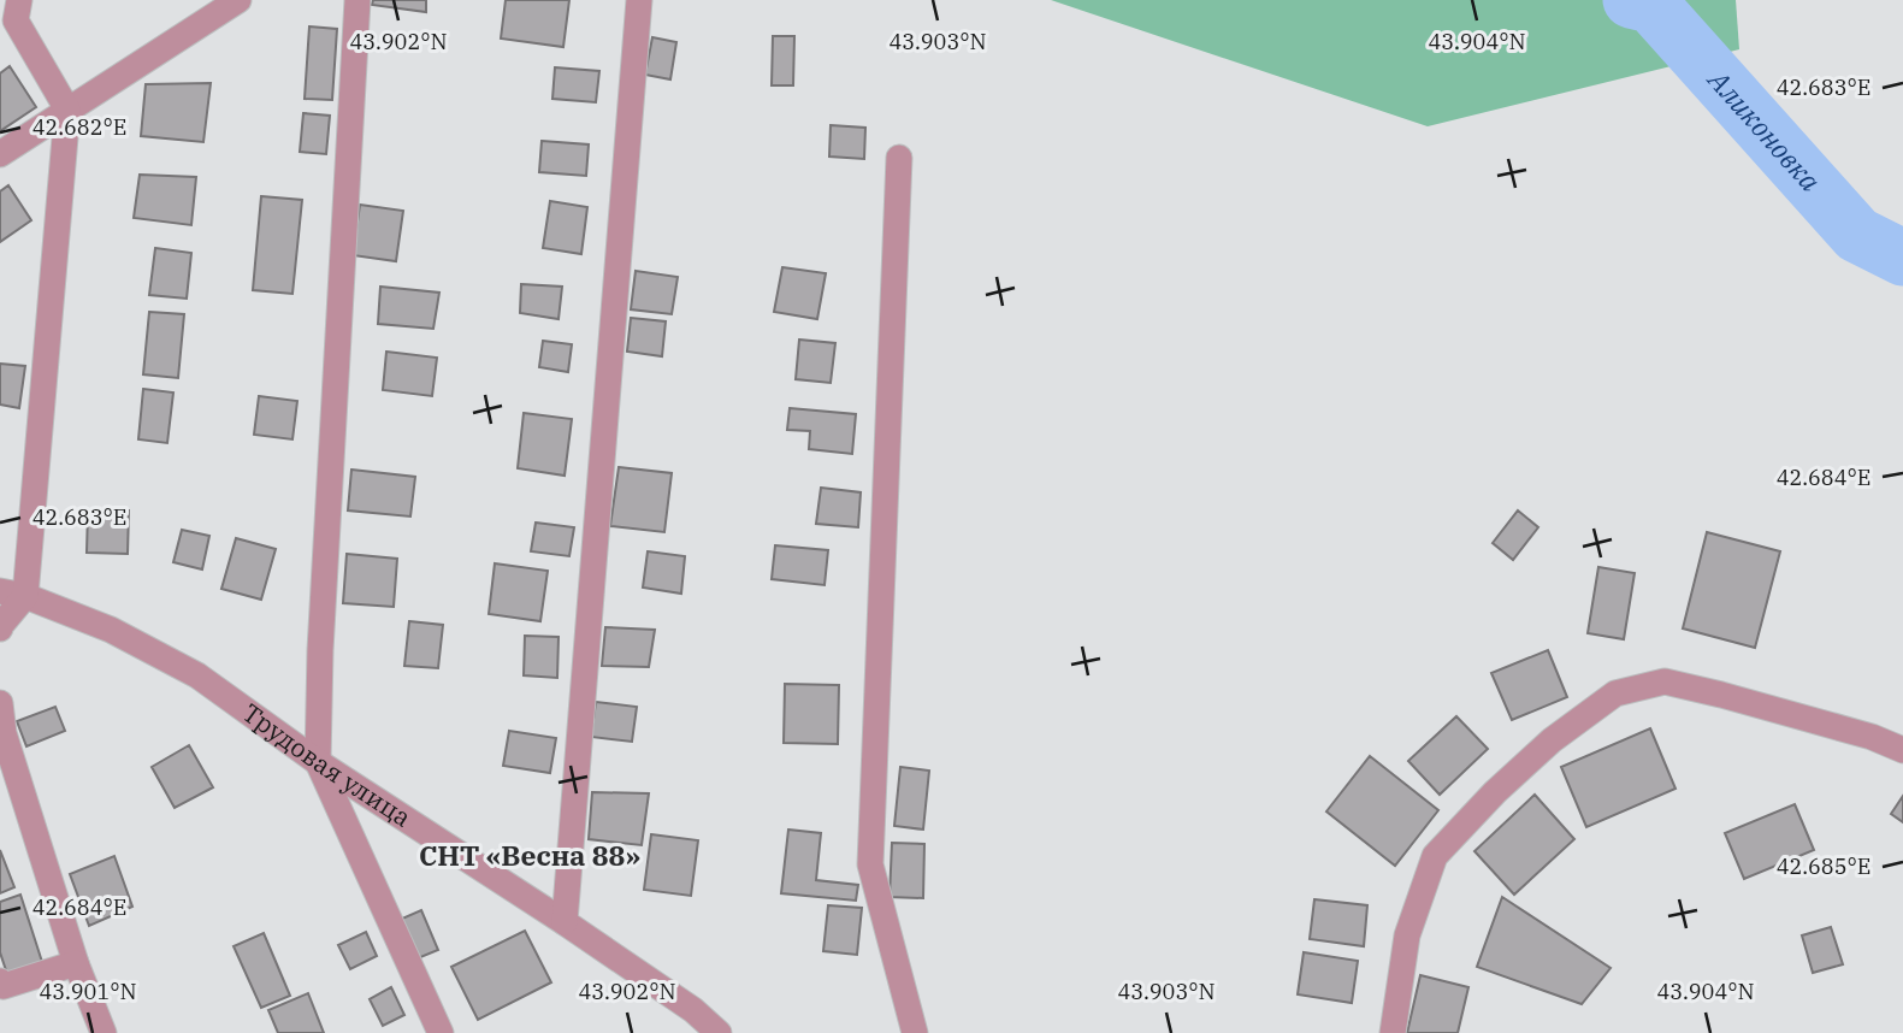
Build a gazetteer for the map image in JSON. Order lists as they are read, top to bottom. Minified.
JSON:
{"streets":{"street":["Трудовая улица"]},"districts":["СНТ «Весна 88»"],"water":["Аликоновка"],"coordinates":["43.902°N","43.903°N","43.904°N","42.683°E","42.682°E","42.684°E","42.685°E","43.901°N"]}
